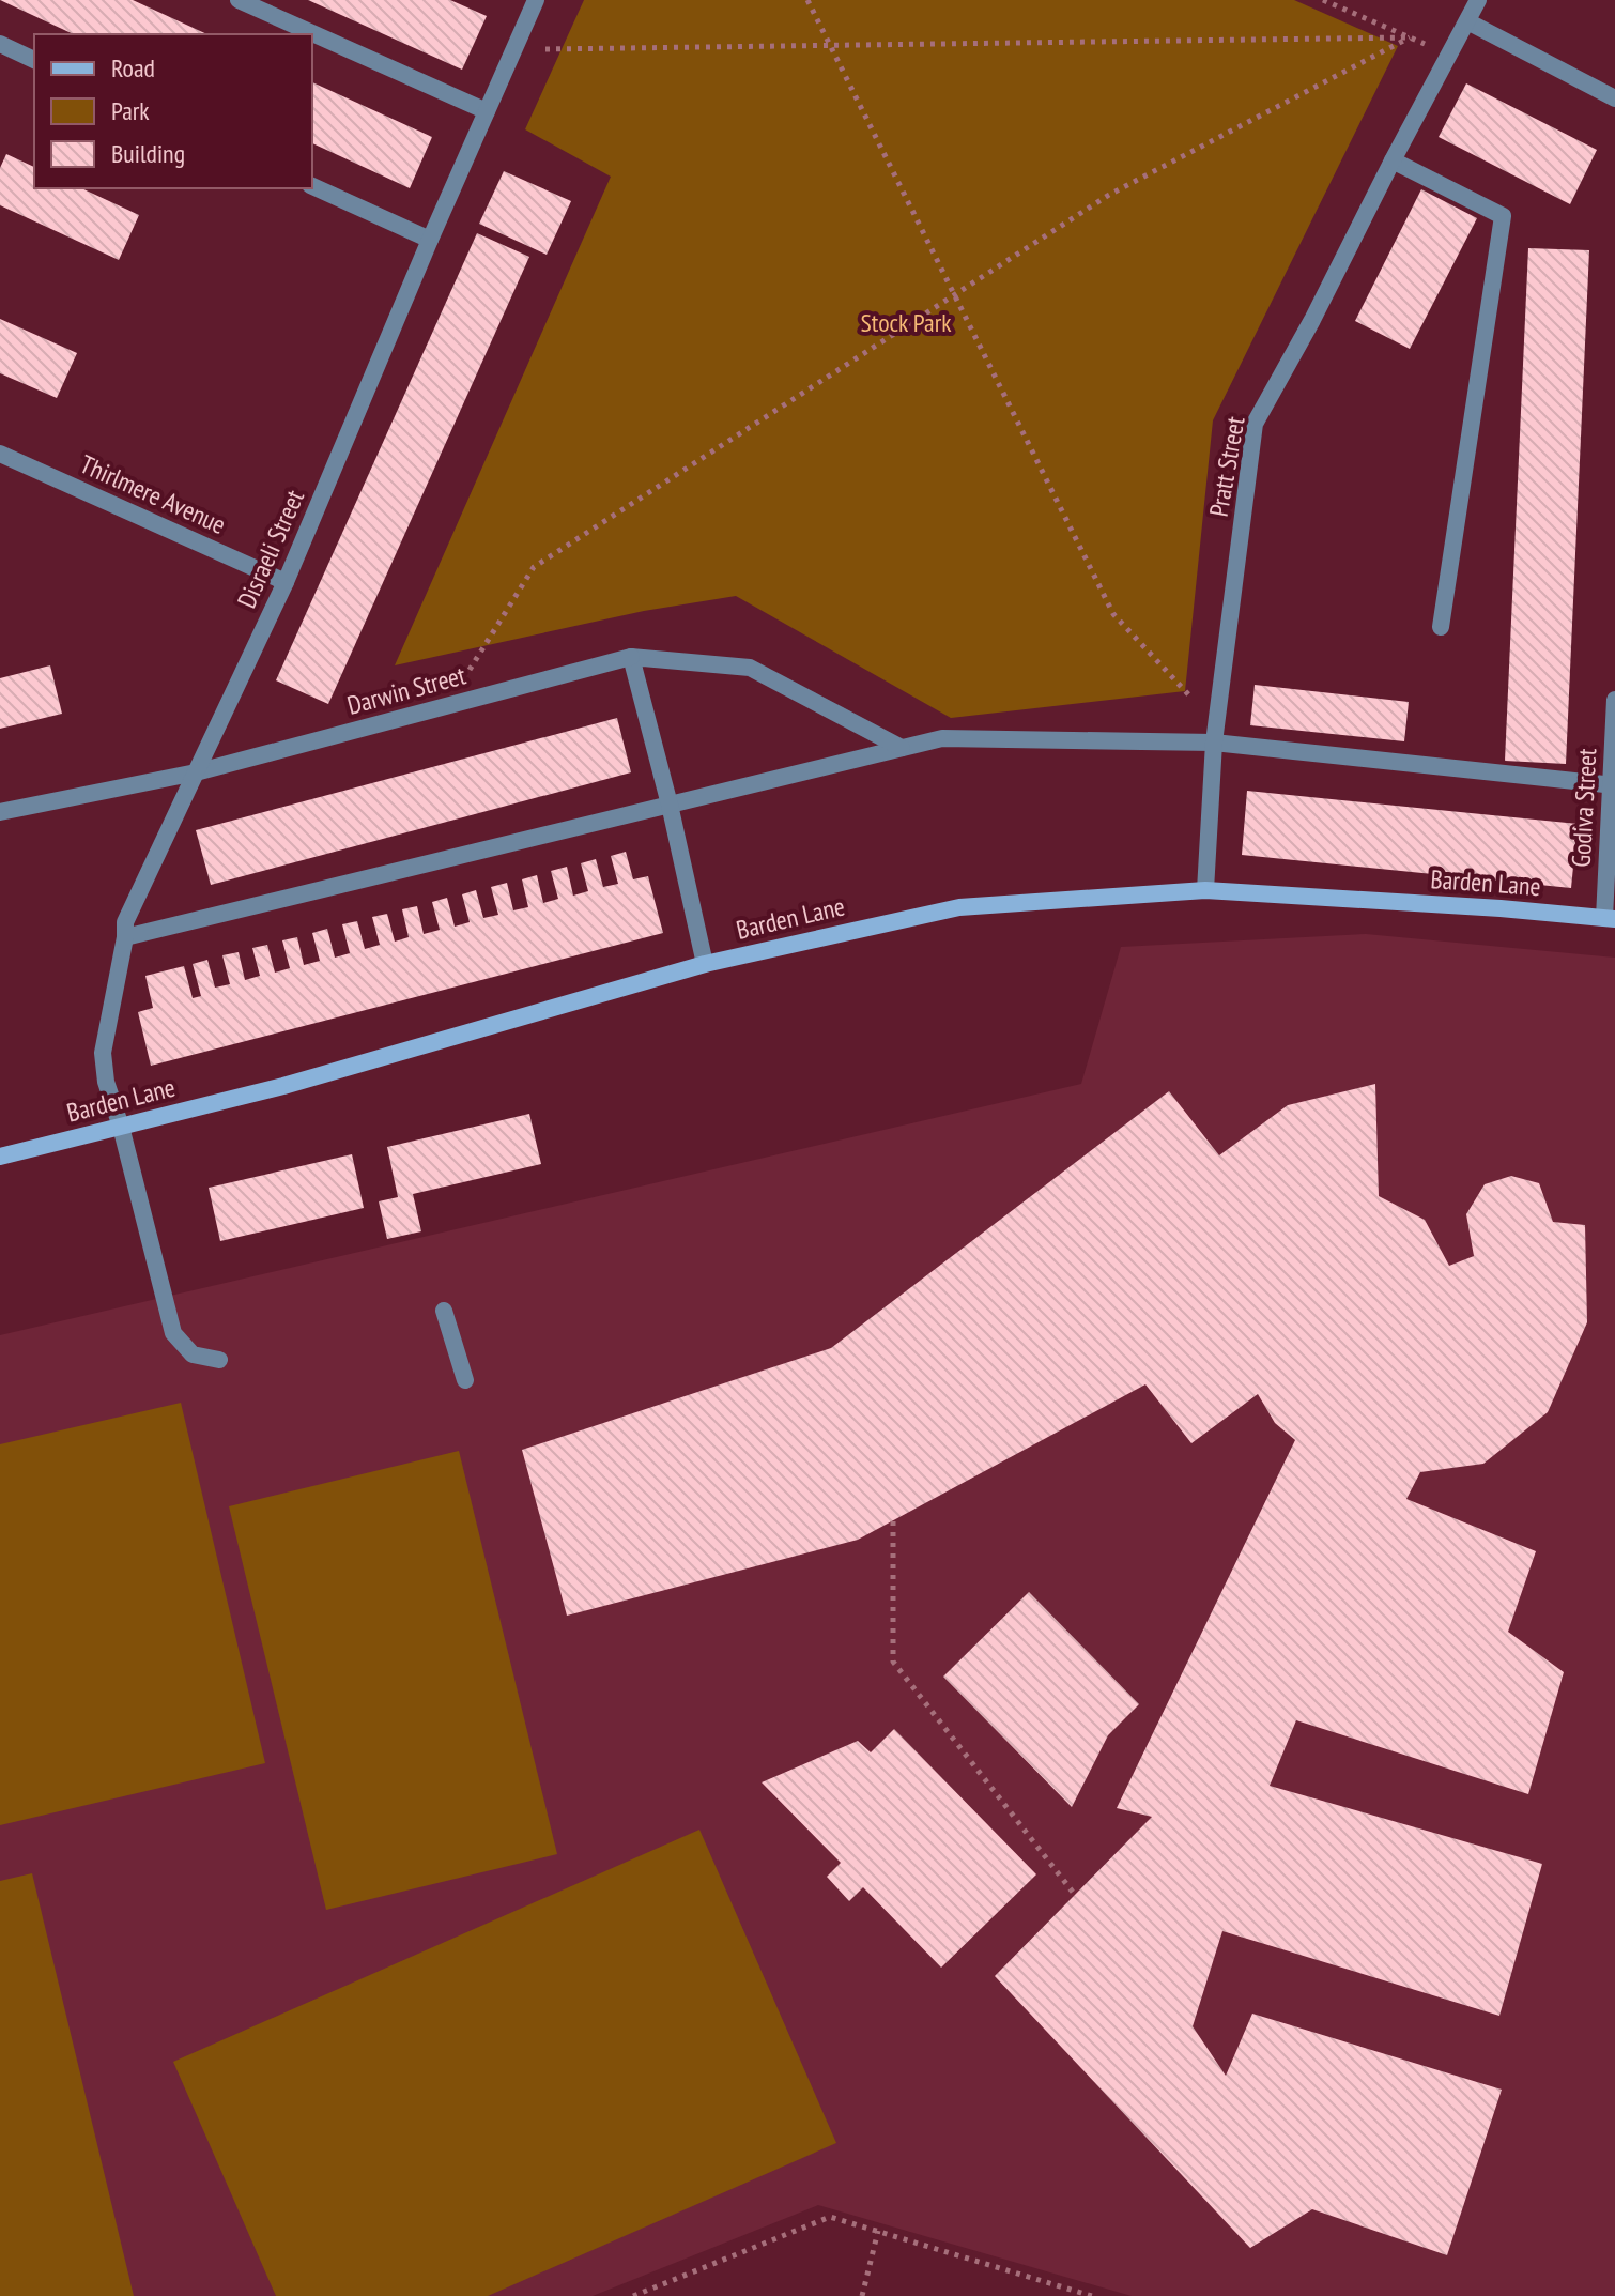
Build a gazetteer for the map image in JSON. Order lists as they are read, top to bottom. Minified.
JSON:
{"streets":{"street":["Pratt Street","Thirlmere Avenue","Disraeli Street","Darwin Street","Godiva Street","Barden Lane"]},"crossings":[["Pratt Street","Barden Lane"],["Thirlmere Avenue","Disraeli Street"],["Disraeli Street","Darwin Street"],["Disraeli Street","Barden Lane"],["Godiva Street","Barden Lane"]],"parks":["Stock Park"],"legend":["Road","Park","Building"]}
